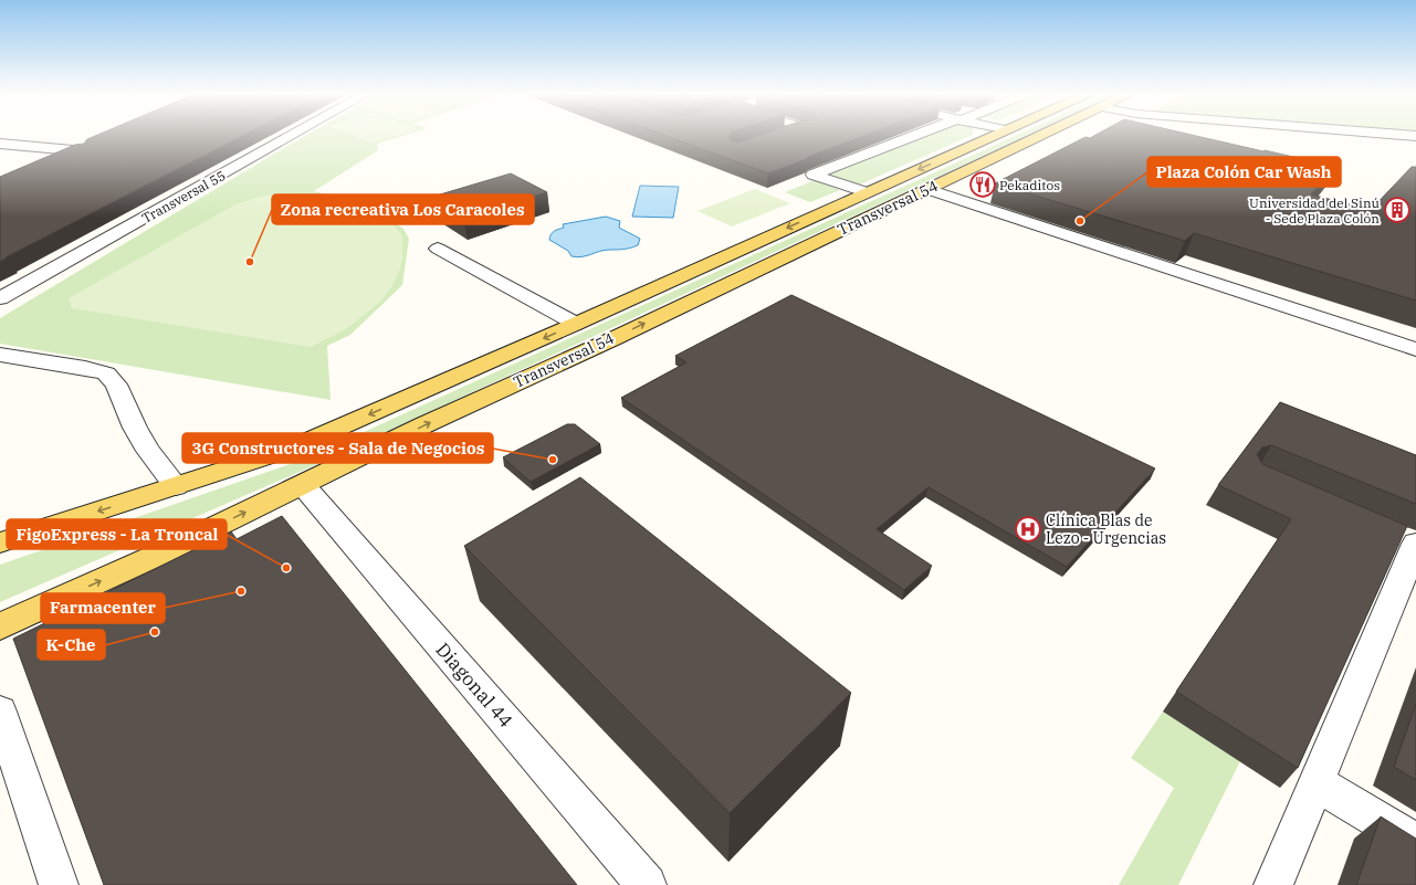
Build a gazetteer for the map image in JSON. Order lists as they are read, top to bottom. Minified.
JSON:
{"streets":{"main road":["Transversal 54"],"street":["Transversal 55","Diagonal 44"]},"crossings":[["Transversal 54","Diagonal 44"]],"places":{"restaurant":["Pekaditos"],"building":["Universidad del Sinú - Sede Plaza Colón"],"other":["Plaza Colón Car Wash","Zona recreativa Los Caracoles","3G Constructores - Sala de Negocios","FigoExpress - La Troncal","Farmacenter","K-Che"],"hospital":["Clínica Blas de Lezo - Urgencias"]}}
